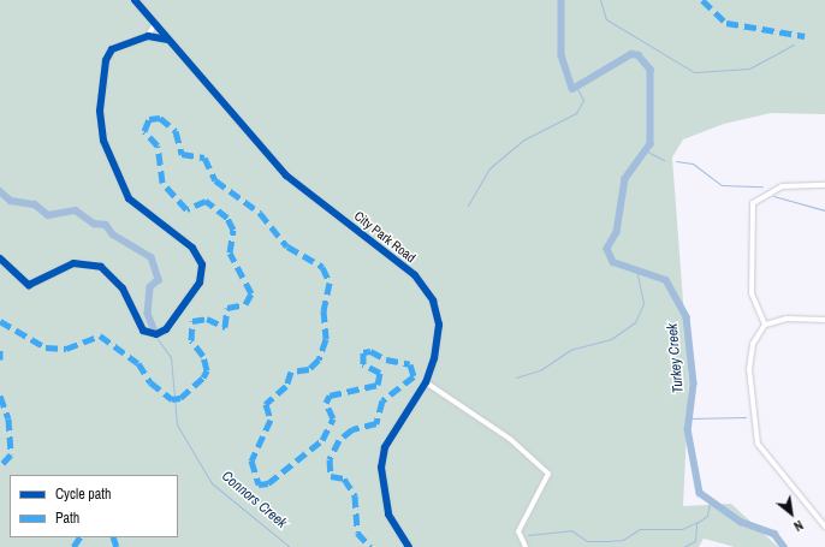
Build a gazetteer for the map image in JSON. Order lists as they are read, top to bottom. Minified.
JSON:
{"streets":{"street":["City Park Road"]},"water":["Turkey Creek","Connors Creek"],"legend":["Cycle path","Path"],"north":"bottom right"}
